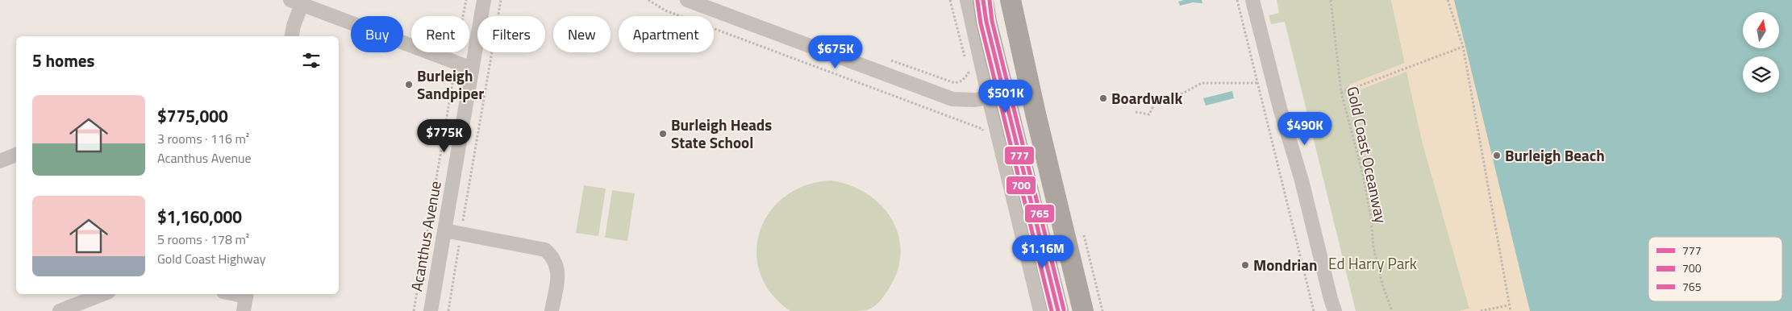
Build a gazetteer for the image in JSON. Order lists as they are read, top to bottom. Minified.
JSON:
{"streets":{"street":["Acanthus Avenue"],"path":["Gold Coast Oceanway"]},"parks":["Ed Harry Park"],"places":["Burleigh Sandpiper","Boardwalk","Burleigh Heads State School","Burleigh Beach","Mondrian"],"lines":["transit line 777","transit line 765","transit line 700"],"legend":["777","700","765"],"north":"top","page":{"chip":["Buy","Rent","Filters","New","Apartment"],"price":["$675K","$501K","$490K","$775K","$1.16M"],"heading":"5 homes","list":[{"name":"$775,000","note":"3 rooms · 116 m² · Acanthus Avenue"},{"name":"$1,160,000","note":"5 rooms · 178 m² · Gold Coast Highway"}]}}
